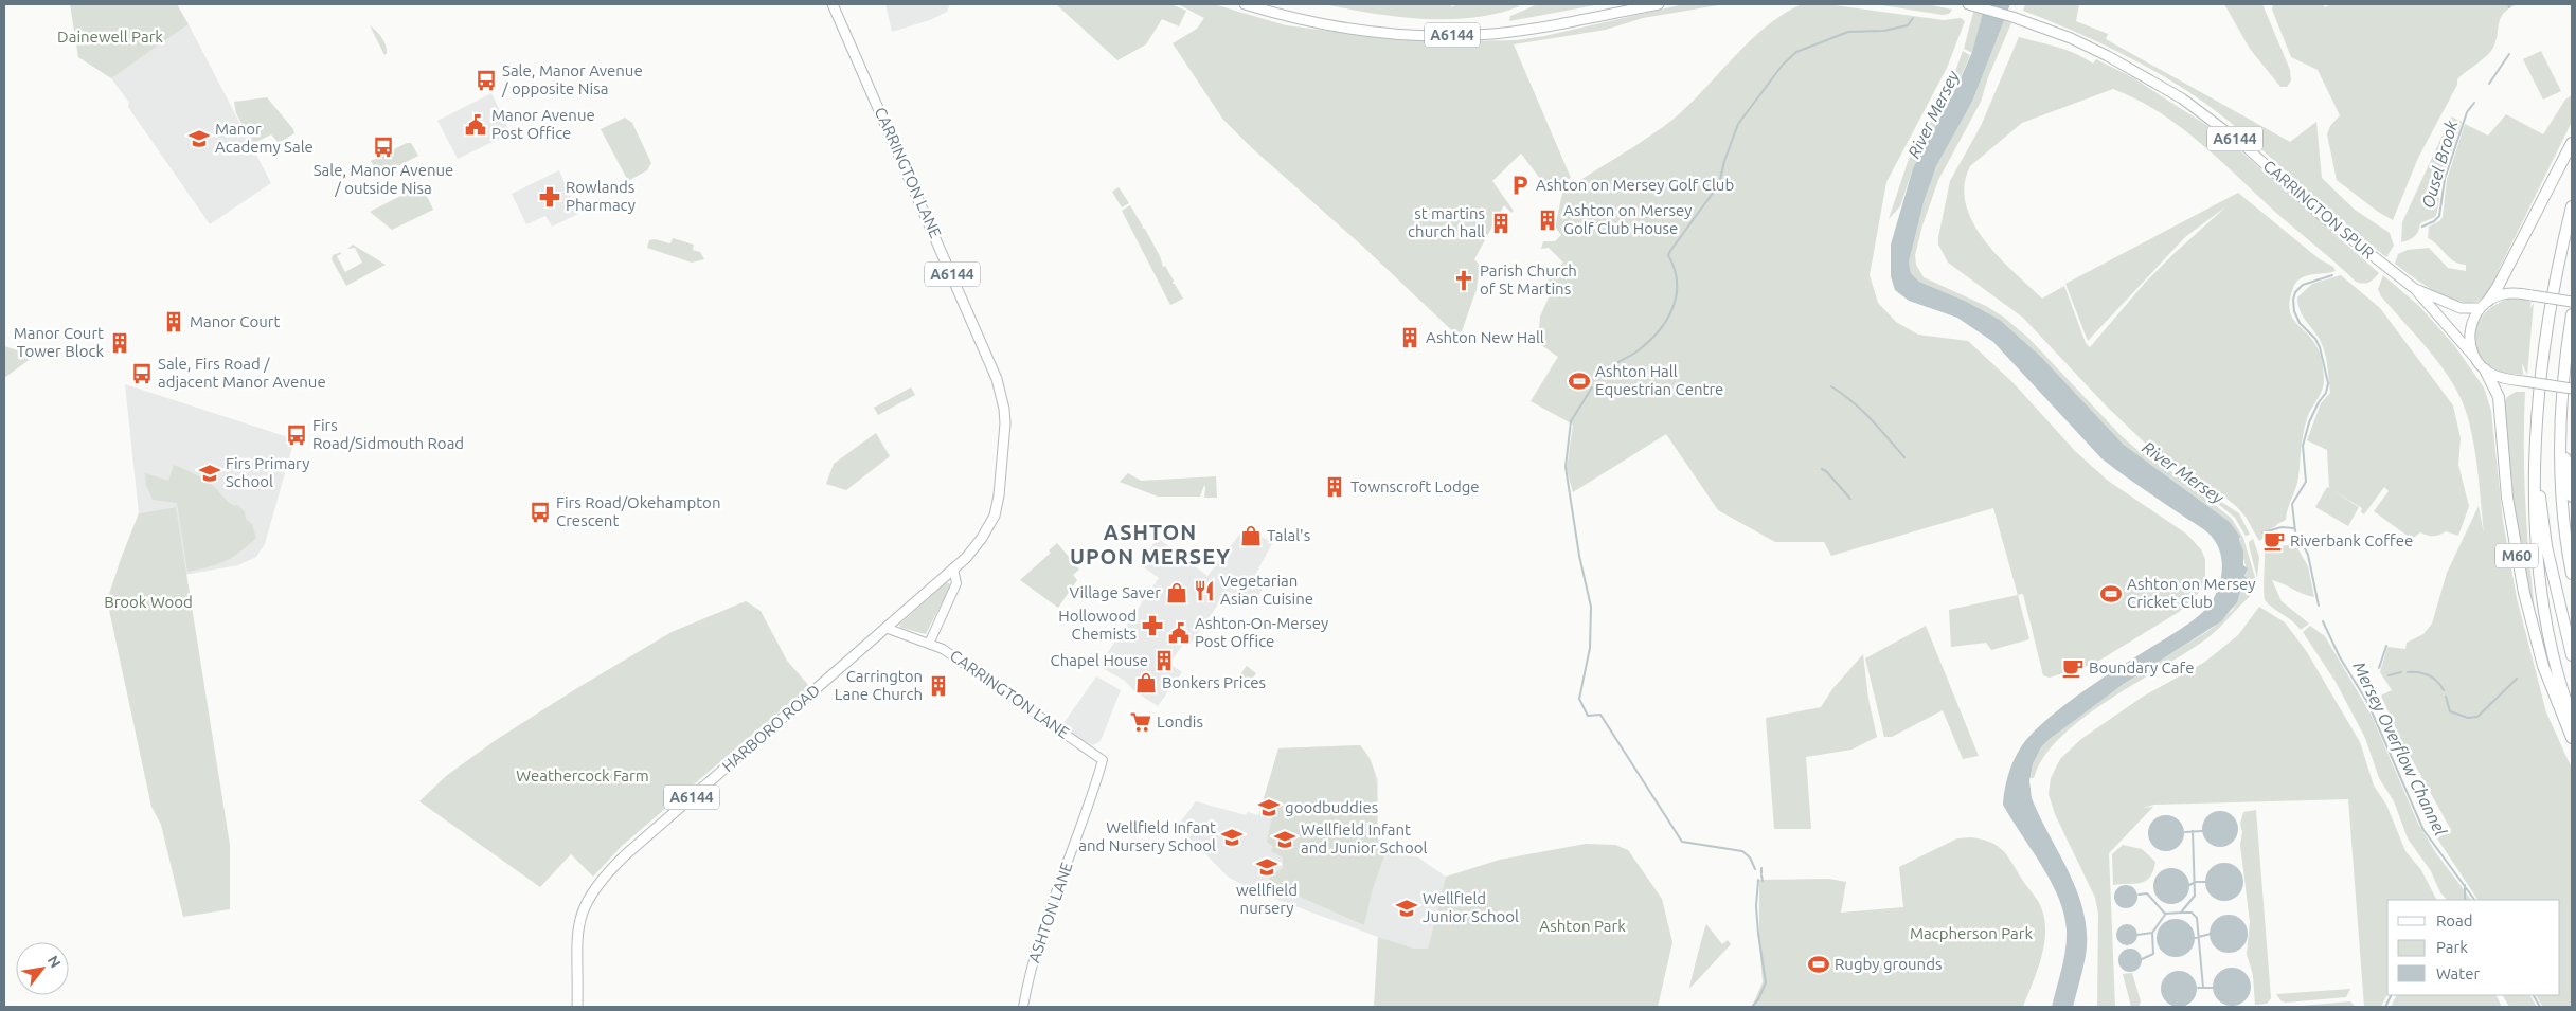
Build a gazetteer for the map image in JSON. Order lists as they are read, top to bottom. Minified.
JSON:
{"streets":{"highway":["M60"],"main road":["A6144","CARRINGTON LANE","CARRINGTON SPUR","HARBORO ROAD","ASHTON LANE"]},"crossings":[["A6144","CARRINGTON SPUR"],["A6144","M60"],["CARRINGTON LANE","HARBORO ROAD"],["CARRINGTON LANE","ASHTON LANE"]],"districts":["ASHTON UPON MERSEY"],"water":["River Mersey","Ousel Brook","Mersey Overflow Channel"],"parks":["Dainewell Park","Brook Wood","Weathercock Farm","Ashton Park","Macpherson Park"],"places":{"bus stop":["Sale, Manor Avenue / opposite Nisa","Sale, Manor Avenue / outside Nisa","Sale, Firs Road / adjacent Manor Avenue","Firs Road/Sidmouth Road","Firs Road/Okehampton Crescent"],"public building":["Manor Avenue Post Office","Ashton-On-Mersey Post Office"],"school or university":["Manor Academy Sale","Firs Primary School","goodbuddies","Wellfield Infant and Nursery School","Wellfield Infant and Junior School","wellfield nursery","Wellfield Junior School"],"parking":["Ashton on Mersey Golf Club"],"pharmacy":["Rowlands Pharmacy","Hollowood Chemists"],"building":["Ashton on Mersey Golf Club House","st martins church hall","Manor Court","Ashton New Hall","Manor Court Tower Block","Townscroft Lodge","Chapel House","Carrington Lane Church"],"church":["Parish Church of St Martins"],"sports":["Ashton Hall Equestrian Centre","Ashton on Mersey Cricket Club","Rugby grounds"],"shop":["Talal's","Village Saver","Bonkers Prices"],"cafe":["Riverbank Coffee","Boundary Cafe"],"restaurant":["Vegetarian Asian Cuisine"],"supermarket":["Londis"]},"legend":["Road","Park","Water"],"north":"top right"}
